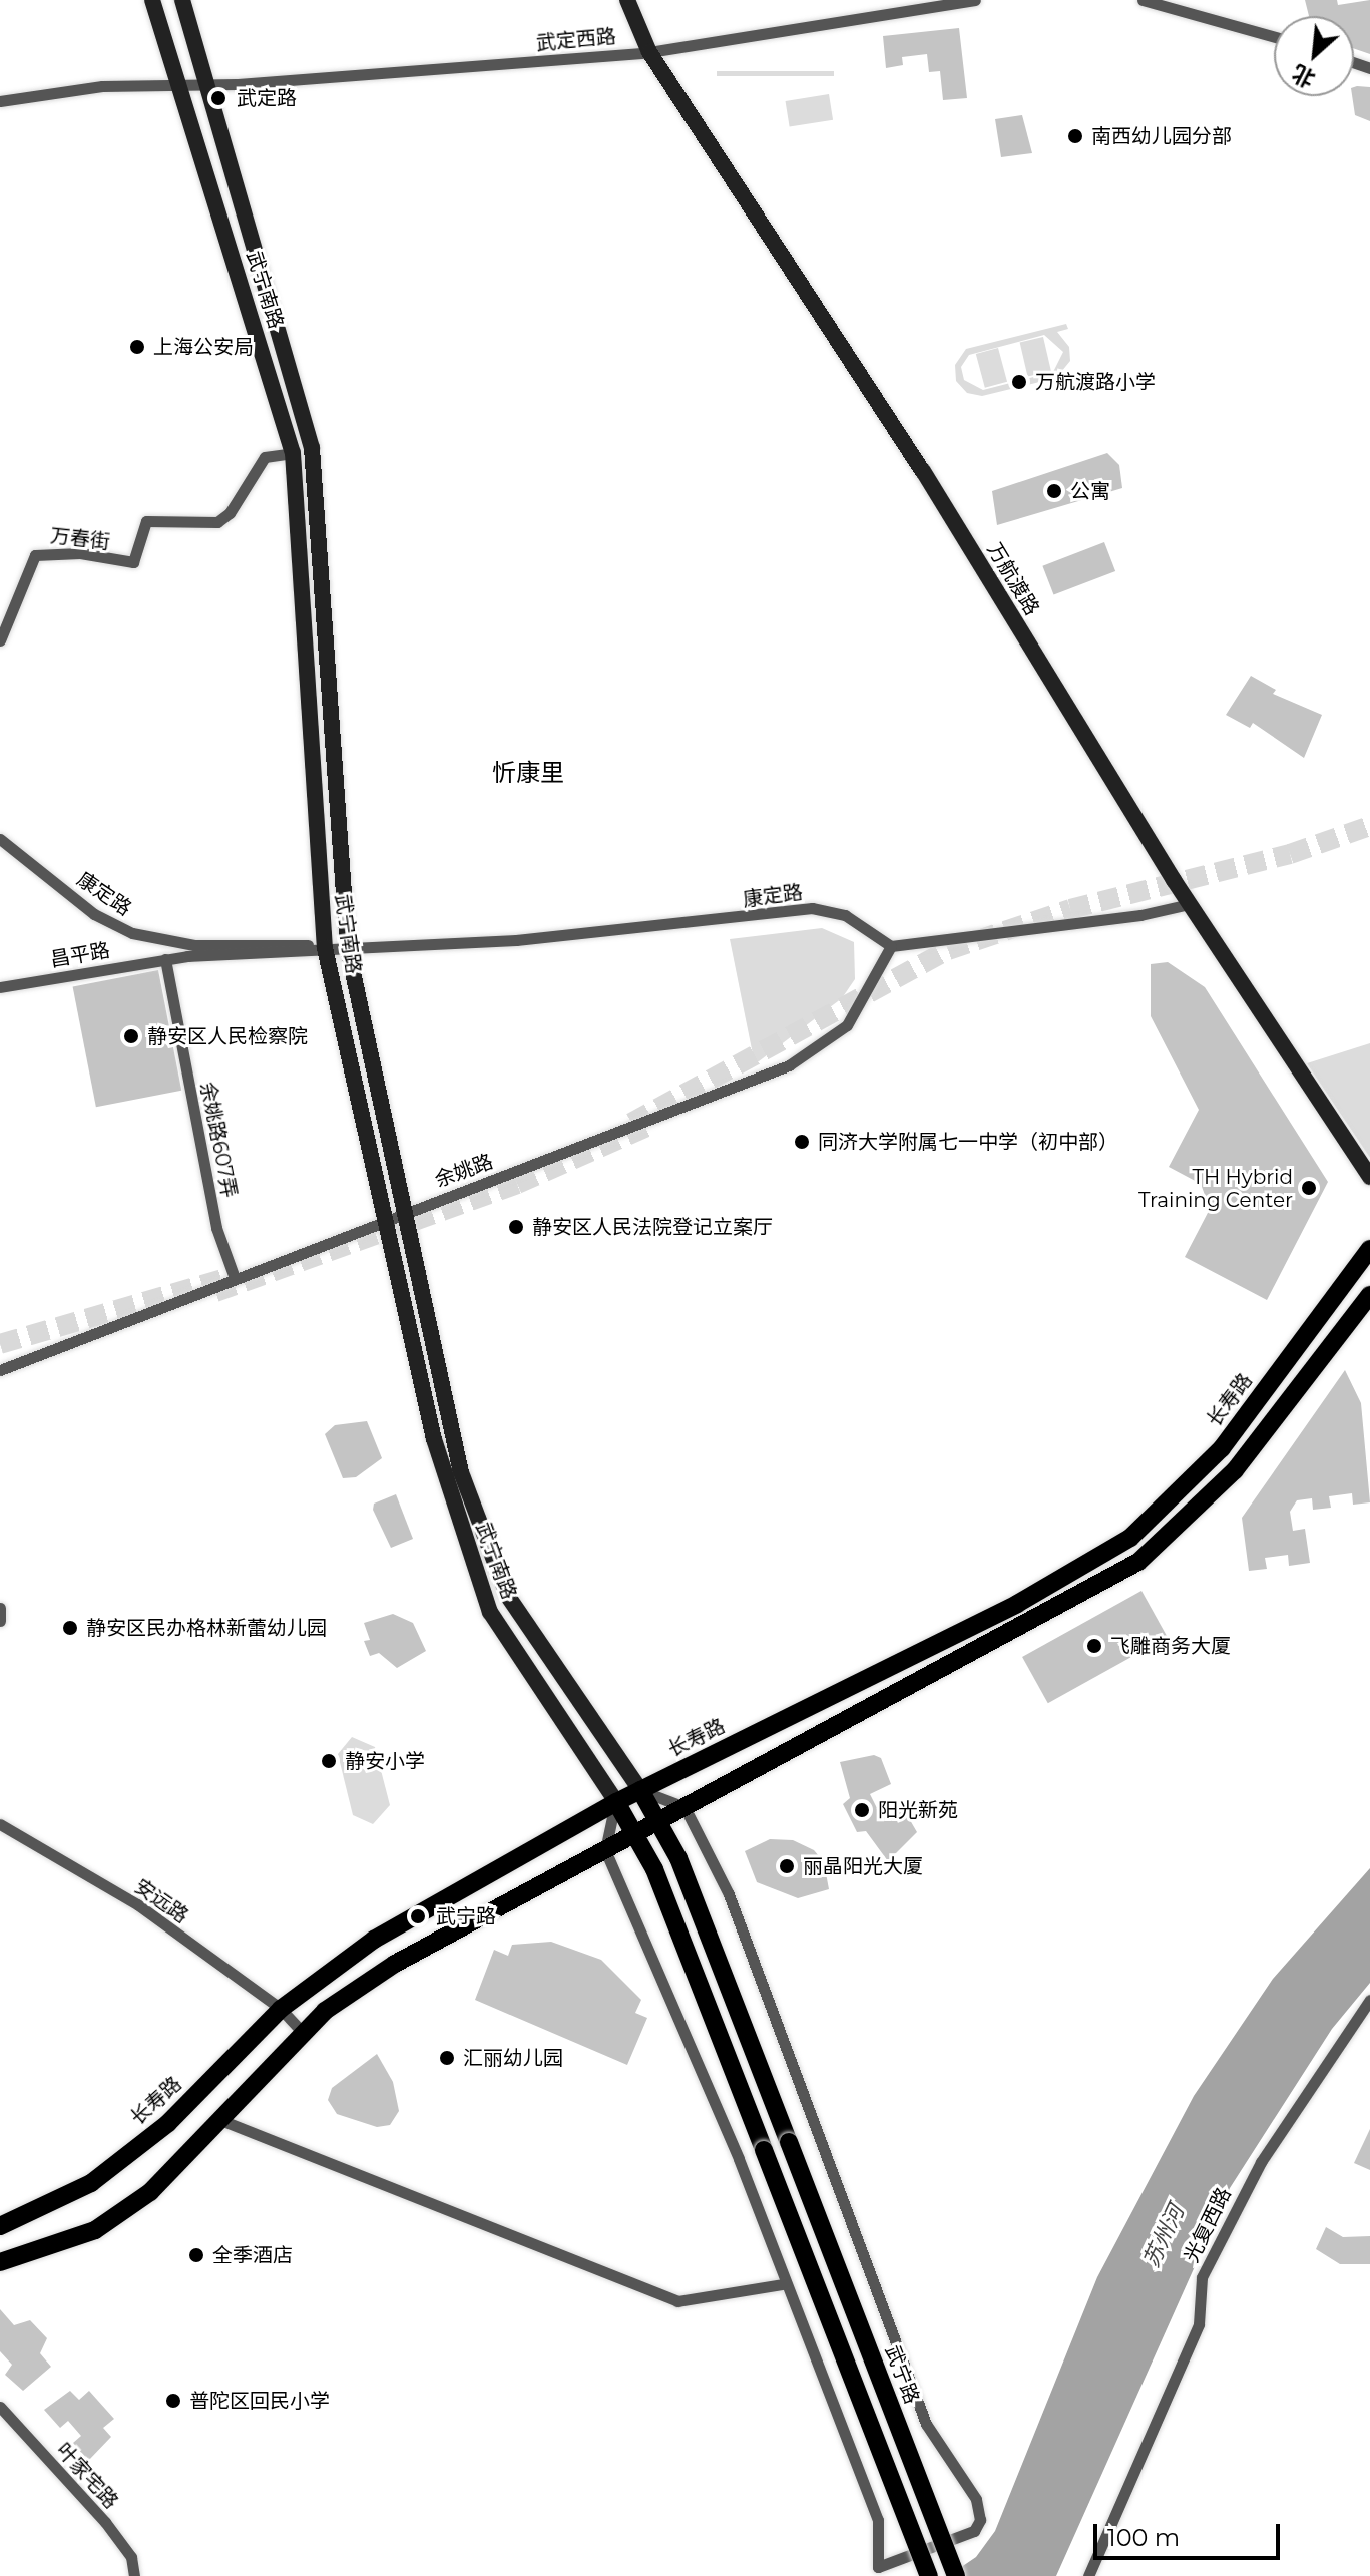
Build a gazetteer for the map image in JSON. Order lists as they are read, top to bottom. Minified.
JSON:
{"streets":{"main road":["武宁南路","万航渡路","长寿路","武宁路"],"street":["武定西路","万春街","康定路","昌平路","余姚路607弄","余姚路","安远路","光复西路","叶家宅路"]},"crossings":[["武定西路","武宁南路"],["武定西路","万航渡路"],["武宁南路","万春街"],["武宁南路","康定路"],["武宁南路","余姚路"],["武宁南路","长寿路"],["武宁南路","武宁路"],["康定路","昌平路"],["康定路","余姚路607弄"],["康定路","余姚路"],["昌平路","余姚路607弄"],["余姚路607弄","余姚路"],["长寿路","安远路"],["长寿路","武宁路"]],"districts":["忻康里"],"water":["苏州河"],"places":["武定路","南西幼儿园分部","上海公安局","万航渡路小学","公寓","静安区人民检察院","同济大学附属七一中学（初中部）","TH Hybrid Training Center","静安区人民法院登记立案厅","静安区民办格林新蕾幼儿园","飞雕商务大厦","静安小学","阳光新苑","丽晶阳光大厦","武宁路","汇丽幼儿园","全季酒店","普陀区回民小学"],"scale_bar":"100 m","north":"bottom left"}
